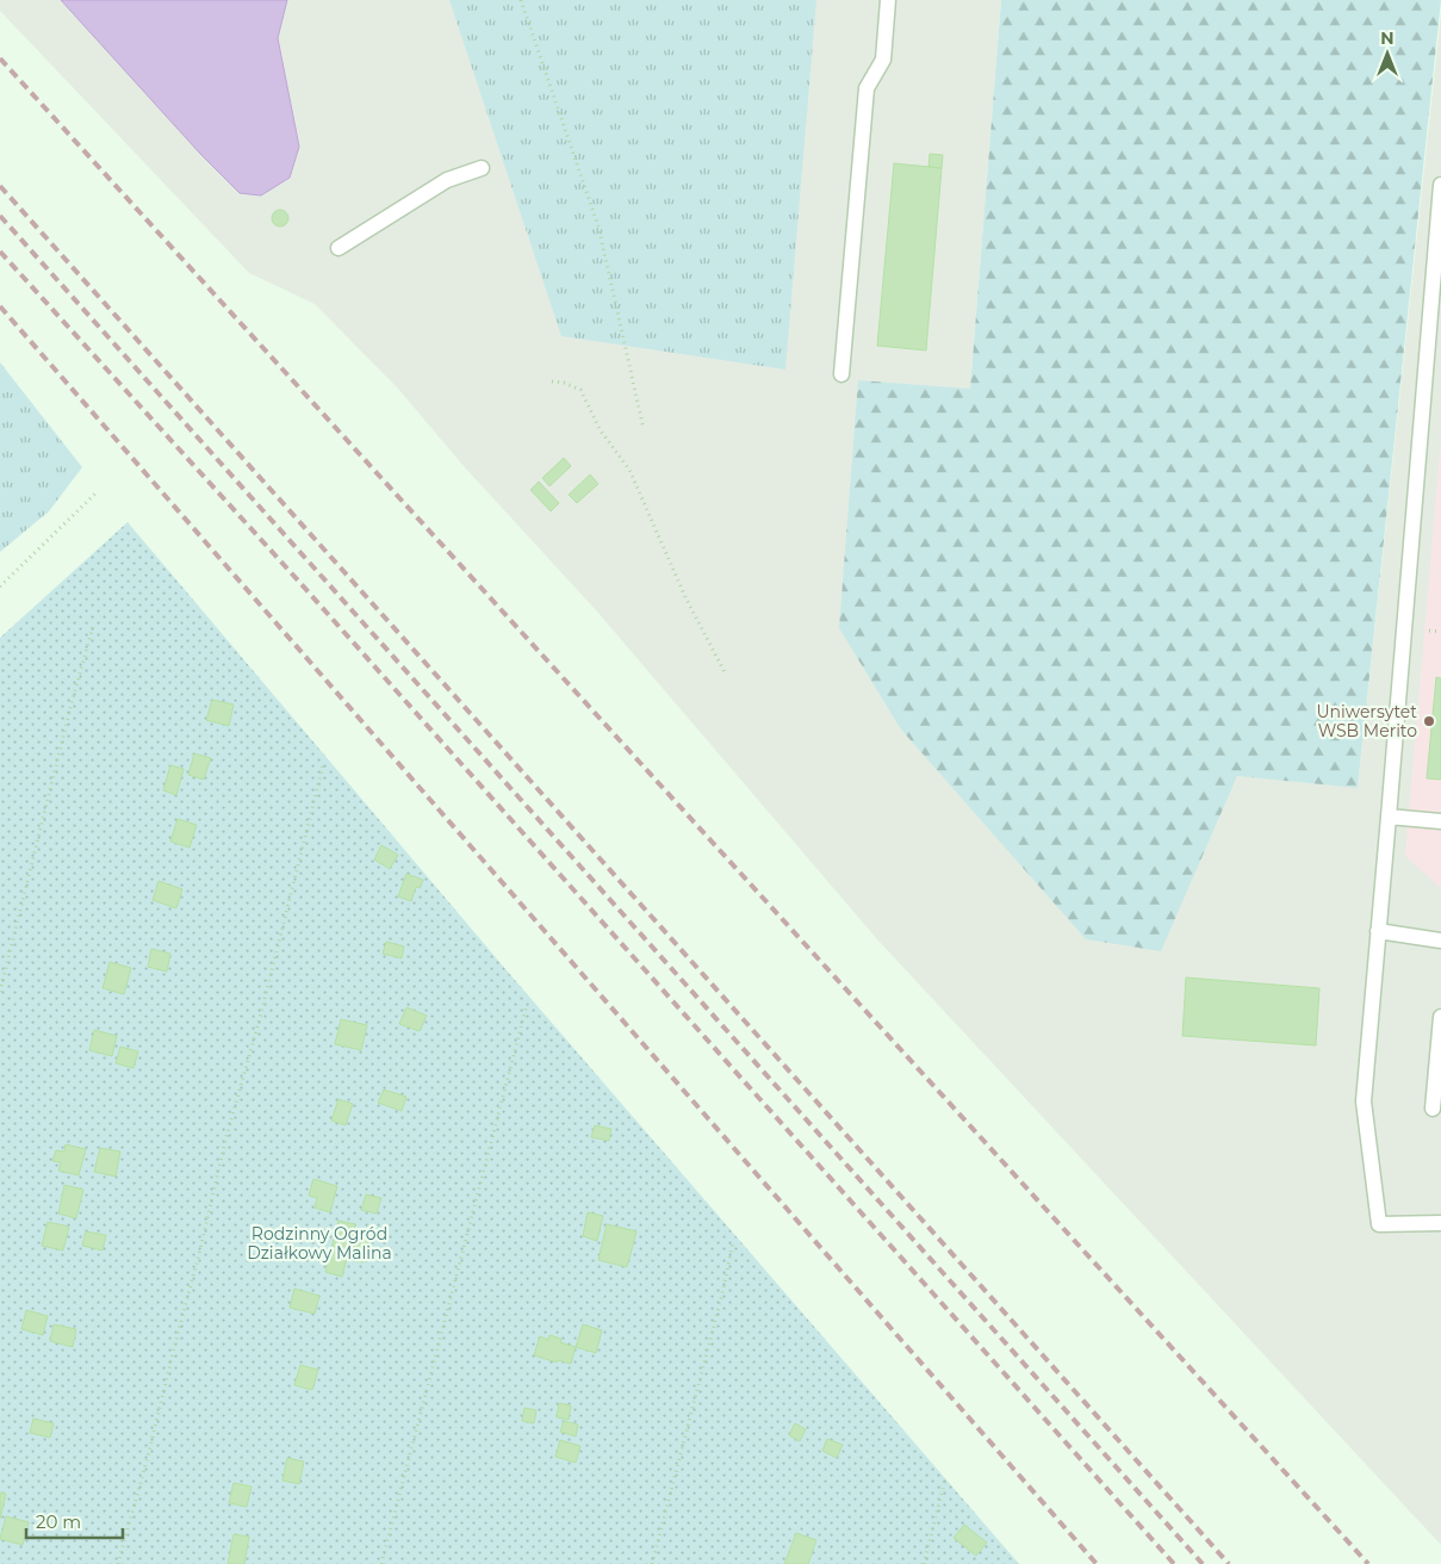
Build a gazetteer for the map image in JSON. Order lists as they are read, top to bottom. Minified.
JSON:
{"parks":["Rodzinny Ogród Działkowy Malina"],"places":["Uniwersytet WSB Merito"],"scale_bar":"20 m","north":"top"}
